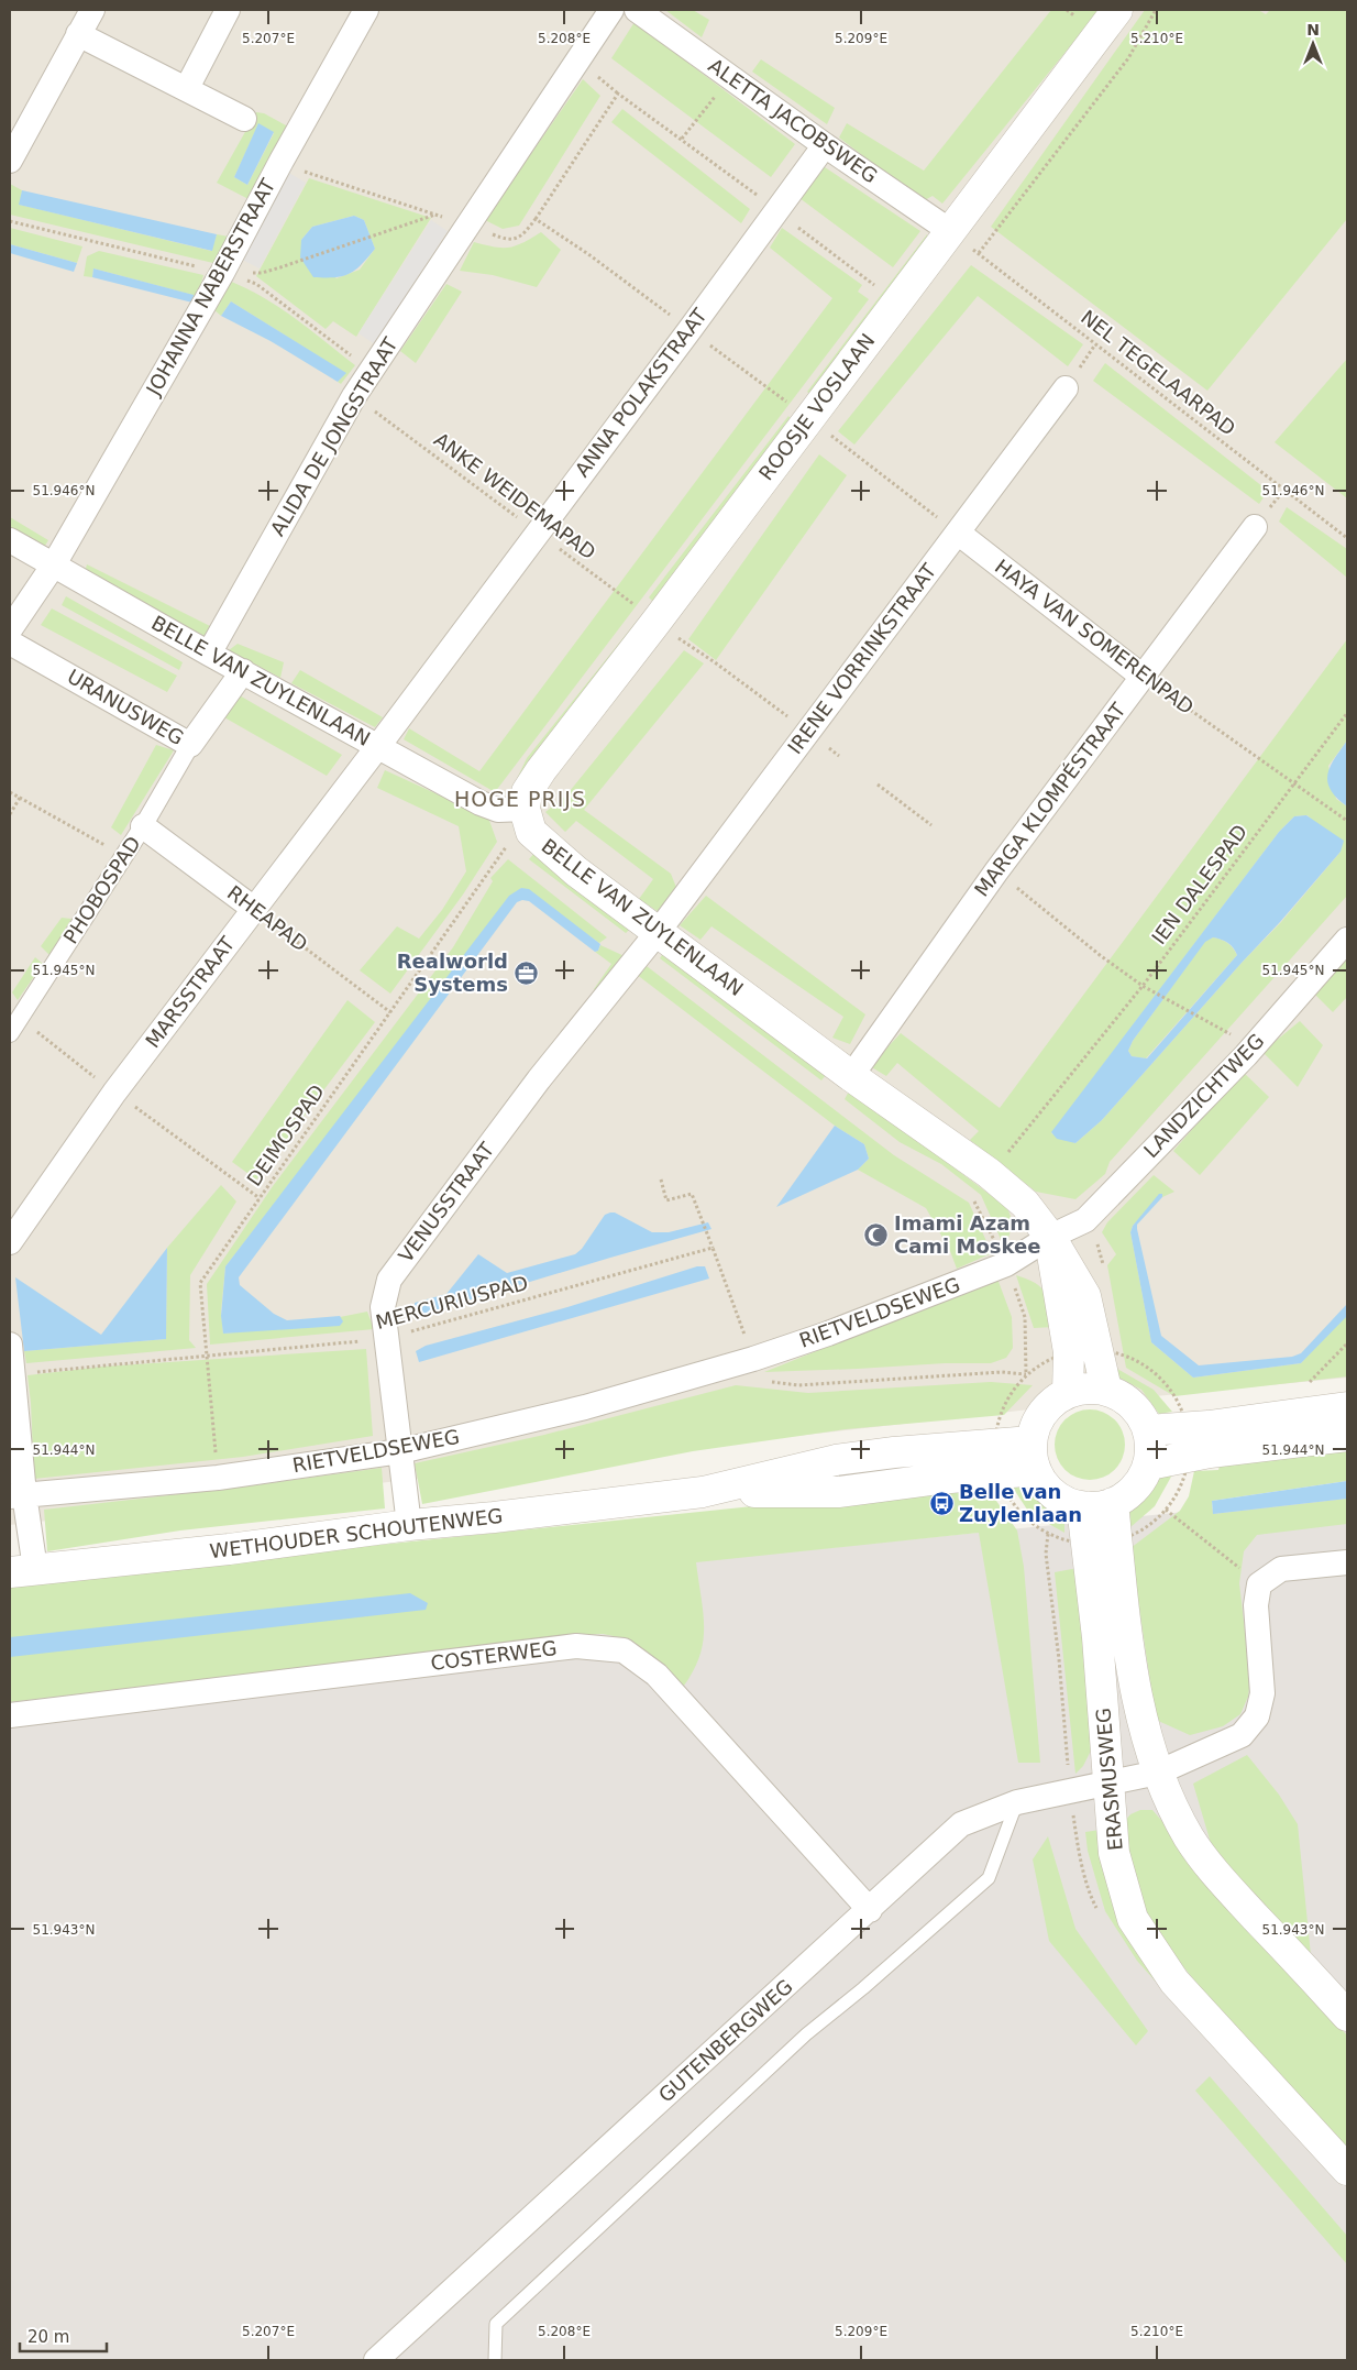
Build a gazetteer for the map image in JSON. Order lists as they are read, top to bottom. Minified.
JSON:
{"streets":{"street":["ALETTA JACOBSWEG","JOHANNA NABERSTRAAT","ANNA POLAKSTRAAT","ROOSJE VOSLAAN","ALIDA DE JONGSTRAAT","HAYA VAN SOMERENPAD","IRENE VORRINKSTRAAT","BELLE VAN ZUYLENLAAN","URANUSWEG","MARGA KLOMPÉSTRAAT","PHOBOSPAD","RHEAPAD","MARSSTRAAT","LANDZICHTWEG","VENUSSTRAAT","RIETVELDSEWEG","WETHOUDER SCHOUTENWEG","COSTERWEG","ERASMUSWEG","GUTENBERGWEG"],"path":["NEL TEGELAARPAD","ANKE WEIDEMAPAD","IEN DALESPAD","DEIMOSPAD","MERCURIUSPAD"]},"crossings":[["ALETTA JACOBSWEG","NEL TEGELAARPAD"],["ALETTA JACOBSWEG","ANNA POLAKSTRAAT"],["ALETTA JACOBSWEG","ROOSJE VOSLAAN"],["JOHANNA NABERSTRAAT","BELLE VAN ZUYLENLAAN"],["NEL TEGELAARPAD","ROOSJE VOSLAAN"],["ANNA POLAKSTRAAT","ANKE WEIDEMAPAD"],["ANNA POLAKSTRAAT","BELLE VAN ZUYLENLAAN"],["ANNA POLAKSTRAAT","MARSSTRAAT"],["ROOSJE VOSLAAN","ANKE WEIDEMAPAD"],["ROOSJE VOSLAAN","BELLE VAN ZUYLENLAAN"],["ALIDA DE JONGSTRAAT","ANKE WEIDEMAPAD"],["ALIDA DE JONGSTRAAT","BELLE VAN ZUYLENLAAN"],["HAYA VAN SOMERENPAD","IRENE VORRINKSTRAAT"],["HAYA VAN SOMERENPAD","MARGA KLOMPÉSTRAAT"],["HAYA VAN SOMERENPAD","IEN DALESPAD"],["IRENE VORRINKSTRAAT","BELLE VAN ZUYLENLAAN"],["IRENE VORRINKSTRAAT","VENUSSTRAAT"],["BELLE VAN ZUYLENLAAN","URANUSWEG"],["BELLE VAN ZUYLENLAAN","MARGA KLOMPÉSTRAAT"],["BELLE VAN ZUYLENLAAN","IEN DALESPAD"],["BELLE VAN ZUYLENLAAN","MARSSTRAAT"],["BELLE VAN ZUYLENLAAN","LANDZICHTWEG"],["BELLE VAN ZUYLENLAAN","VENUSSTRAAT"],["BELLE VAN ZUYLENLAAN","RIETVELDSEWEG"],["BELLE VAN ZUYLENLAAN","WETHOUDER SCHOUTENWEG"],["BELLE VAN ZUYLENLAAN","ERASMUSWEG"],["URANUSWEG","PHOBOSPAD"],["PHOBOSPAD","RHEAPAD"],["RHEAPAD","MARSSTRAAT"],["RHEAPAD","DEIMOSPAD"],["LANDZICHTWEG","RIETVELDSEWEG"],["DEIMOSPAD","MERCURIUSPAD"],["DEIMOSPAD","RIETVELDSEWEG"],["VENUSSTRAAT","MERCURIUSPAD"],["VENUSSTRAAT","RIETVELDSEWEG"],["VENUSSTRAAT","WETHOUDER SCHOUTENWEG"],["WETHOUDER SCHOUTENWEG","ERASMUSWEG"],["COSTERWEG","GUTENBERGWEG"],["ERASMUSWEG","GUTENBERGWEG"]],"districts":["HOGE PRIJS"],"places":{"office":["Realworld Systems"],"mosque":["Imami Azam Cami Moskee"],"bus stop":["Belle van Zuylenlaan"]},"scale_bar":"20 m","north":"top","coordinates":["5.207°E","5.208°E","5.209°E","5.210°E","51.946°N","51.945°N","51.944°N","51.943°N"]}
